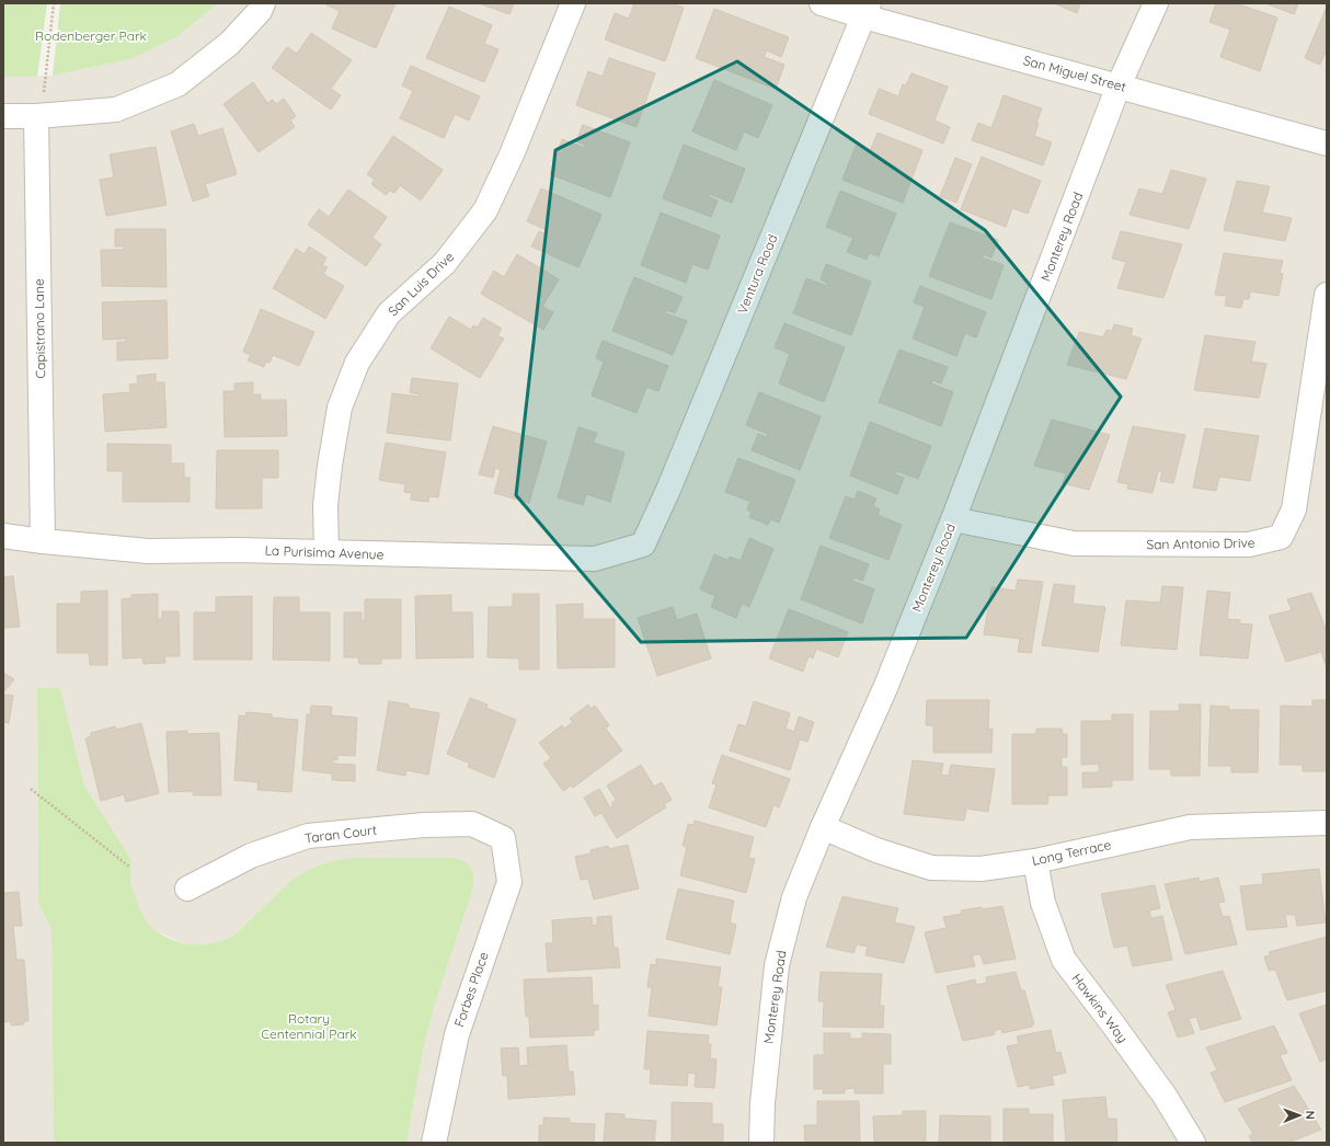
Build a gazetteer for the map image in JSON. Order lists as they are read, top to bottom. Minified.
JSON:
{"streets":{"street":["San Miguel Street","Monterey Road","Ventura Road","San Luis Drive","Capistrano Lane","San Antonio Drive","La Purisima Avenue","Taran Court","Long Terrace","Forbes Place","Hawkins Way"]},"crossings":[["San Miguel Street","Monterey Road"],["San Miguel Street","Ventura Road"],["Monterey Road","San Antonio Drive"],["Monterey Road","Long Terrace"],["Ventura Road","La Purisima Avenue"],["San Luis Drive","La Purisima Avenue"],["Capistrano Lane","La Purisima Avenue"],["Taran Court","Forbes Place"],["Long Terrace","Hawkins Way"]],"parks":["Rodenberger Park","Rotary Centennial Park"],"north":"right"}
